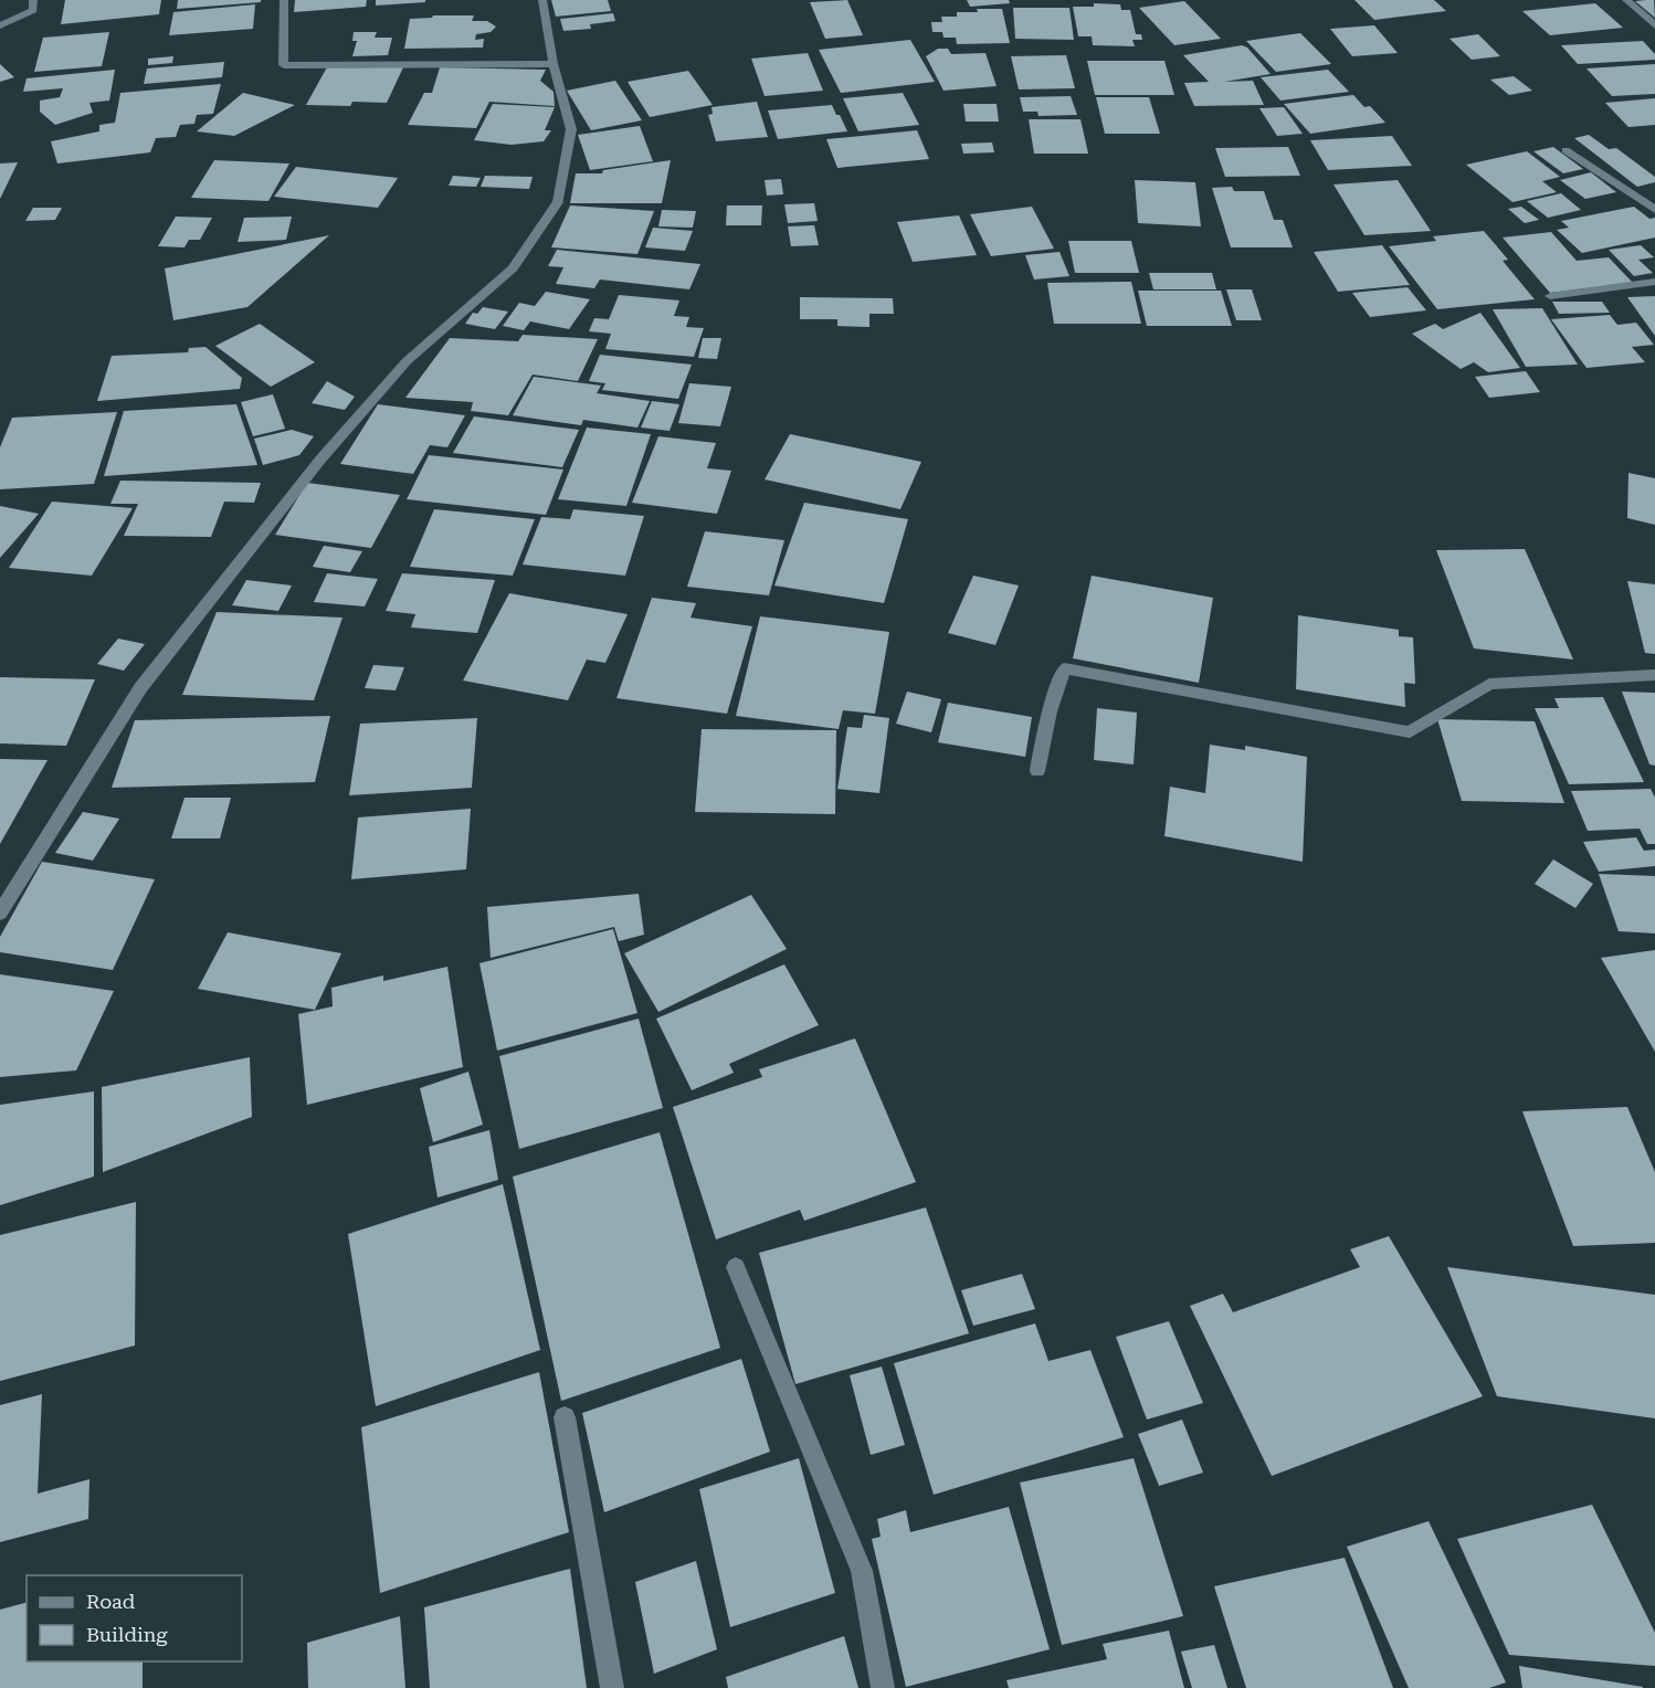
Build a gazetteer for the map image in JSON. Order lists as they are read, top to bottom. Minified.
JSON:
{"legend":["Road","Building"]}
